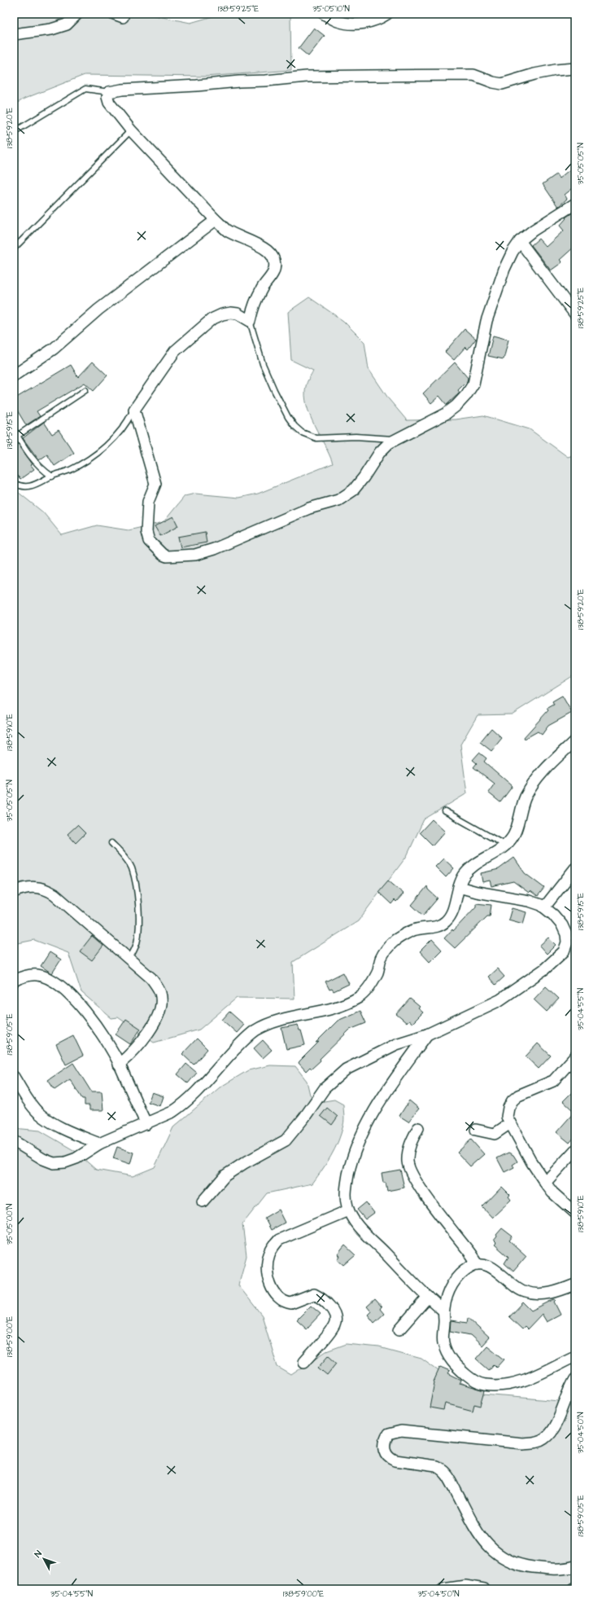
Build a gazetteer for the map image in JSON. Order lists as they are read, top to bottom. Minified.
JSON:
{"north":"top left","coordinates":["138°59'25\"E","35°05'10\"N","138°59'20\"E","35°05'05\"N","138°59'15\"E","138°59'10\"E","35°04'55\"N","138°59'05\"E","35°05'00\"N","138°59'00\"E","35°04'50\"N"]}
